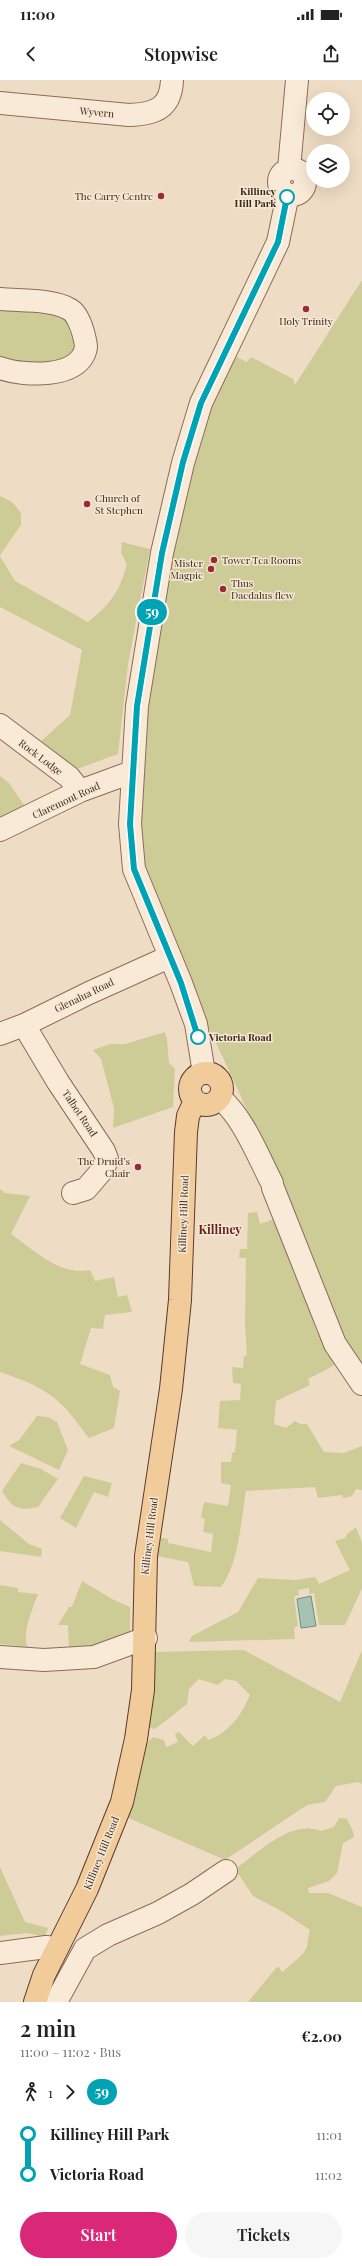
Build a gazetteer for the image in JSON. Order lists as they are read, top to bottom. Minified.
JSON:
{"streets":{"main road":["Killiney Hill Road"],"street":["Wyvern","Rock Lodge","Claremont Road","Glenalua Road","Talbot Road"]},"crossings":[["Rock Lodge","Claremont Road"],["Glenalua Road","Talbot Road"]],"districts":["Killiney"],"places":["The Carry Centre","Killiney Hill Park","Holy Trinity","Church of St Stephen","Tower Tea Rooms","Mister Magpie","Thus Daedalus flew","Victoria Road","The Druid’s Chair"],"lines":["bus line 59"],"page":{"status":"11:00","header":"Stopwise","on_map":"59","heading":["2 min","11:00 – 11:02 · Bus","€2.00"],"legs":["1","59"],"list":[{"name":"Killiney Hill Park","value":"11:01"},{"name":"Victoria Road","value":"11:02"}],"buttons":["Start","Tickets"]}}
